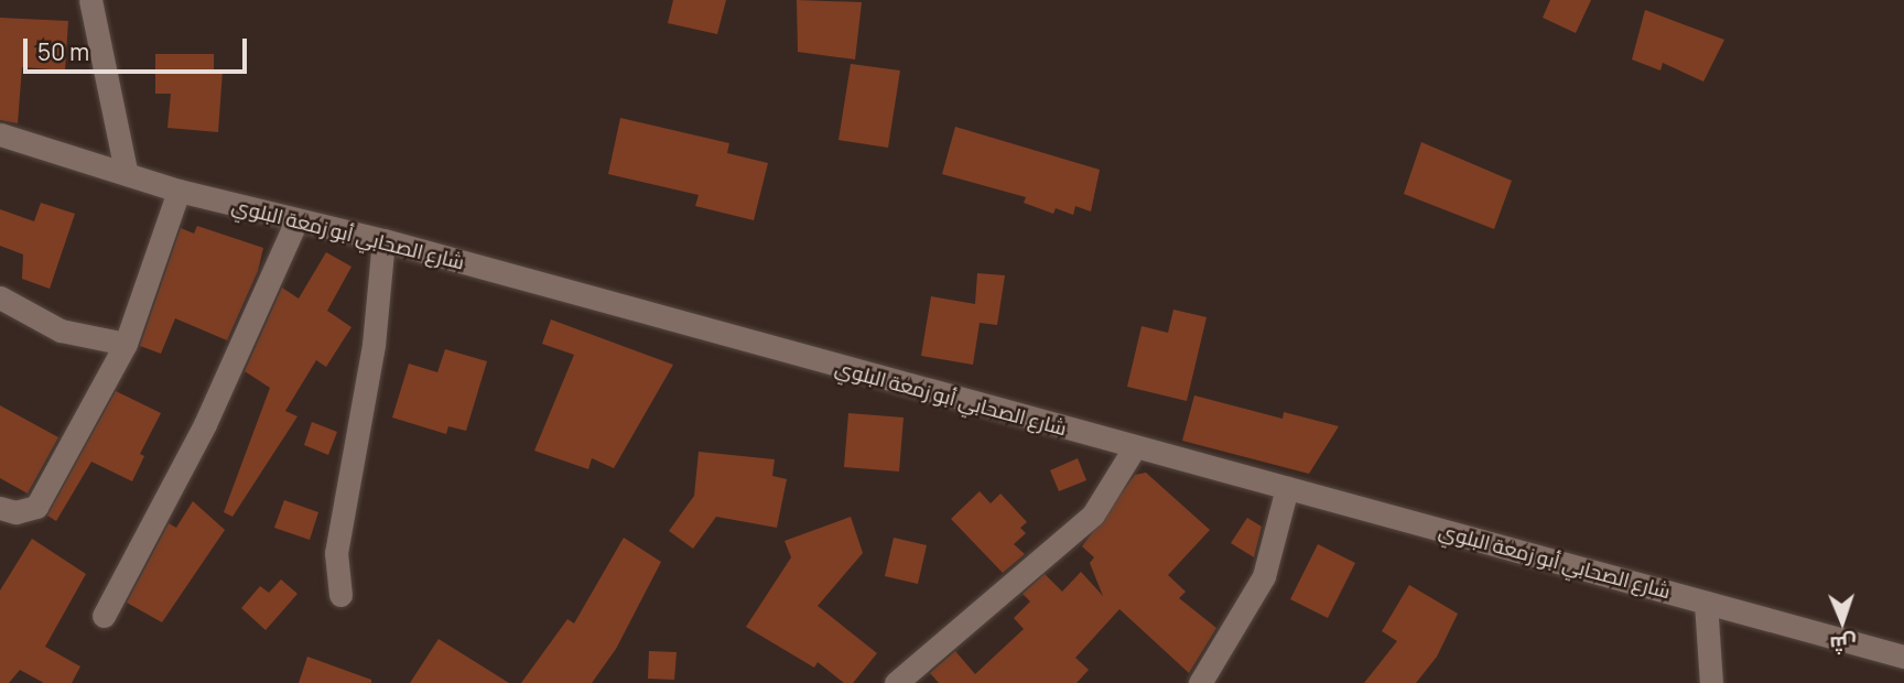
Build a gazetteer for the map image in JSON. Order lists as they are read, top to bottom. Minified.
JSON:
{"streets":{"street":["شارع الصحابي أبو زمعة البلوي"]},"scale_bar":"50 m","north":"bottom"}
